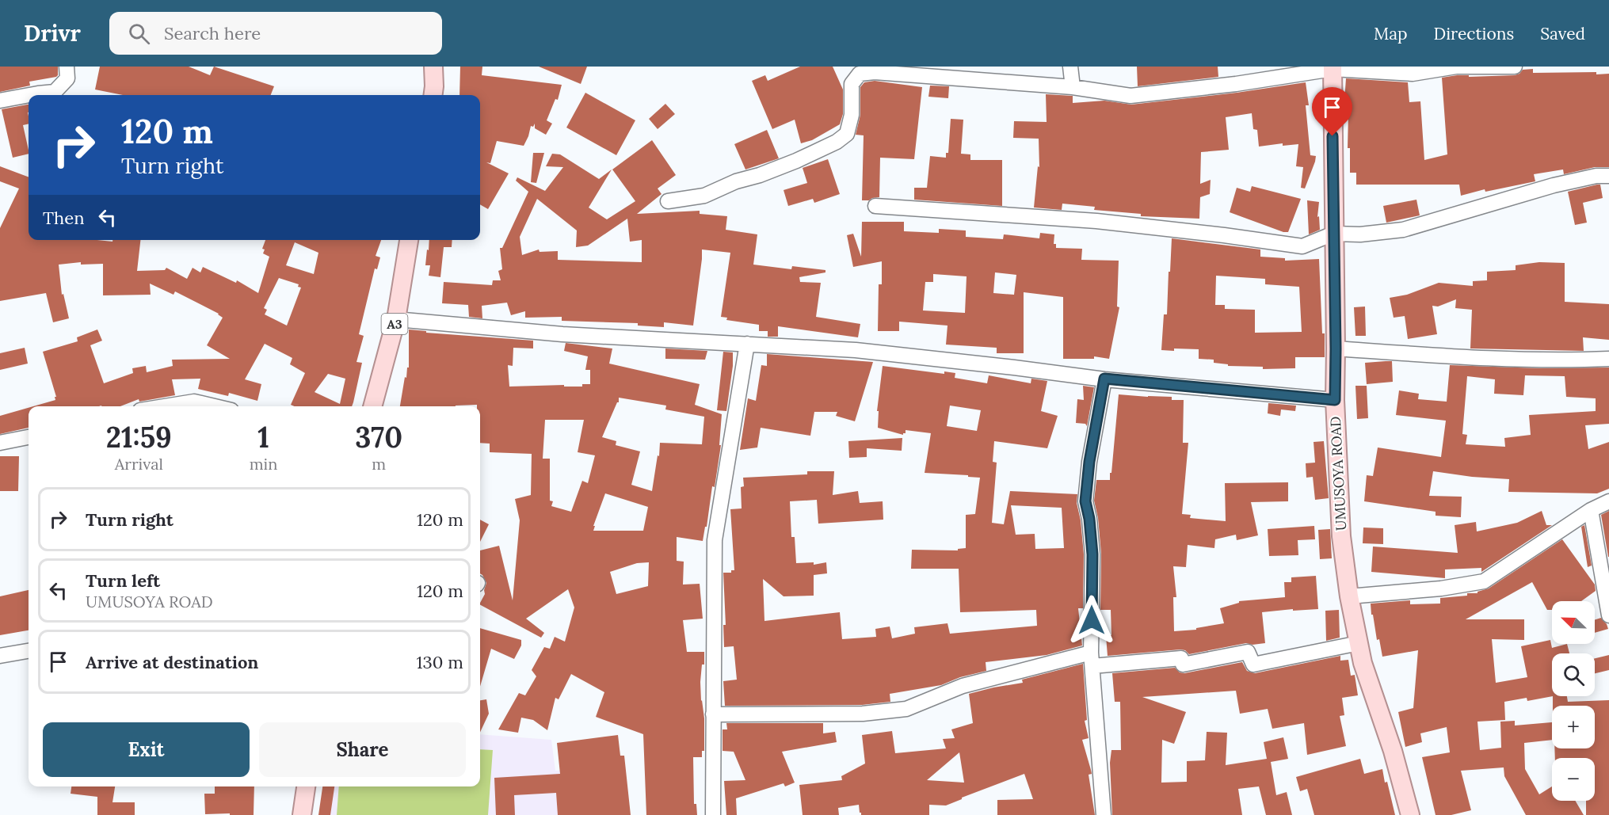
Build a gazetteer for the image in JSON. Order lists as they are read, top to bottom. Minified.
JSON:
{"streets":{"main road":["A3","UMUSOYA ROAD"]},"north":"top left","page":{"header":"Drivr","search":"Search here","nav":["Map","Directions","Saved"],"turn":["120 m","Turn right"],"then":"Then","eta":["21:59","Arrival","1","min","370","m"],"list":[{"name":"Turn right","value":"120 m"},{"name":"Turn left","note":"UMUSOYA ROAD","value":"120 m"},{"name":"Arrive at destination","value":"130 m"}],"map_buttons":["+","−"],"buttons":["Exit","Share"]}}
